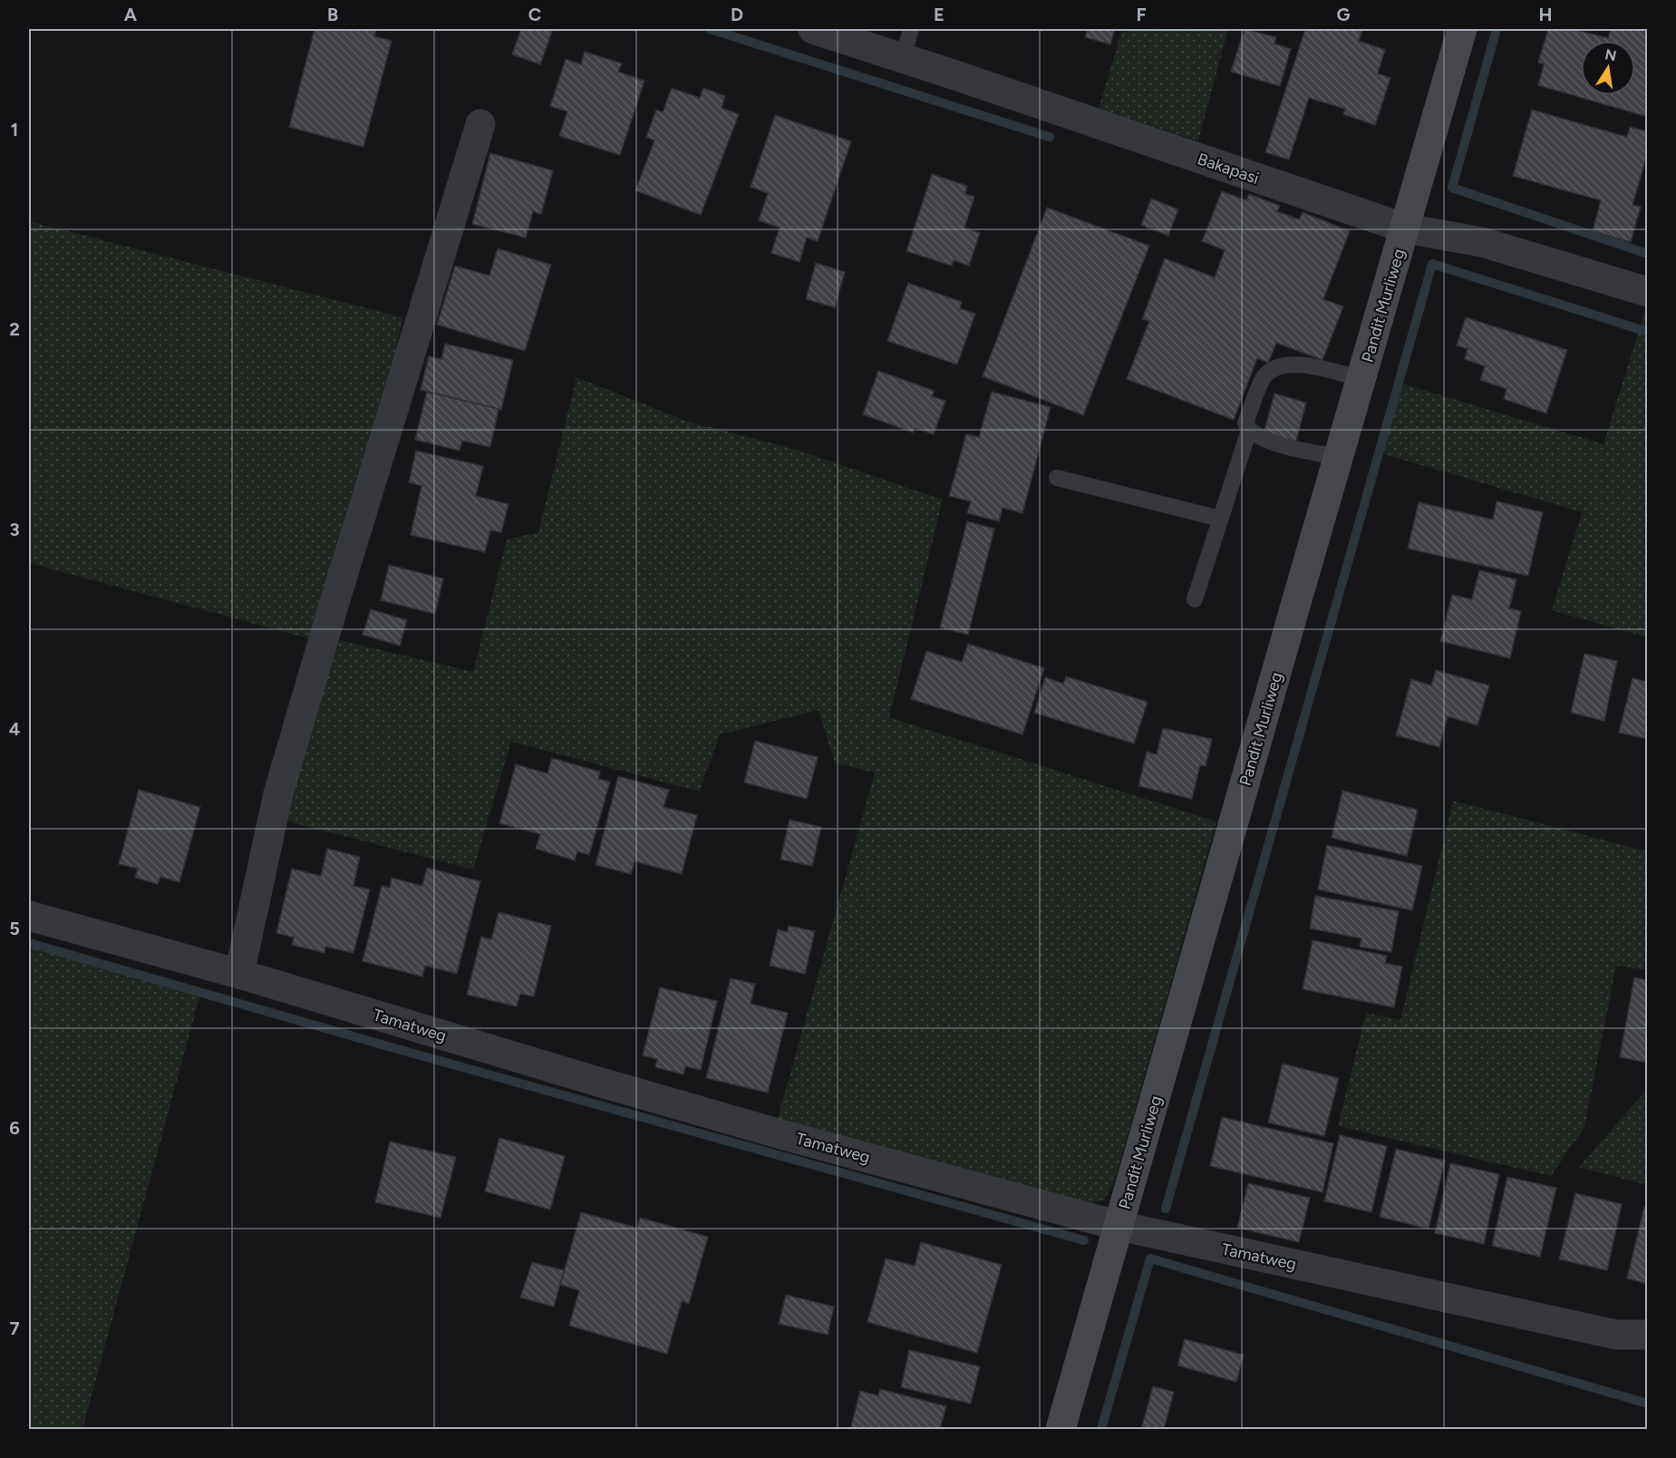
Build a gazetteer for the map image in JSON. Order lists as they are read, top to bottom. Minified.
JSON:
{"streets":{"street":["Bakapasi","Pandit Murliweg","Tamatweg"]},"crossings":[["Bakapasi","Pandit Murliweg"],["Pandit Murliweg","Tamatweg"]],"north":"top","grid":{"columns":["A","B","C","D","E","F","G","H"],"rows":["1","2","3","4","5","6","7"]}}
